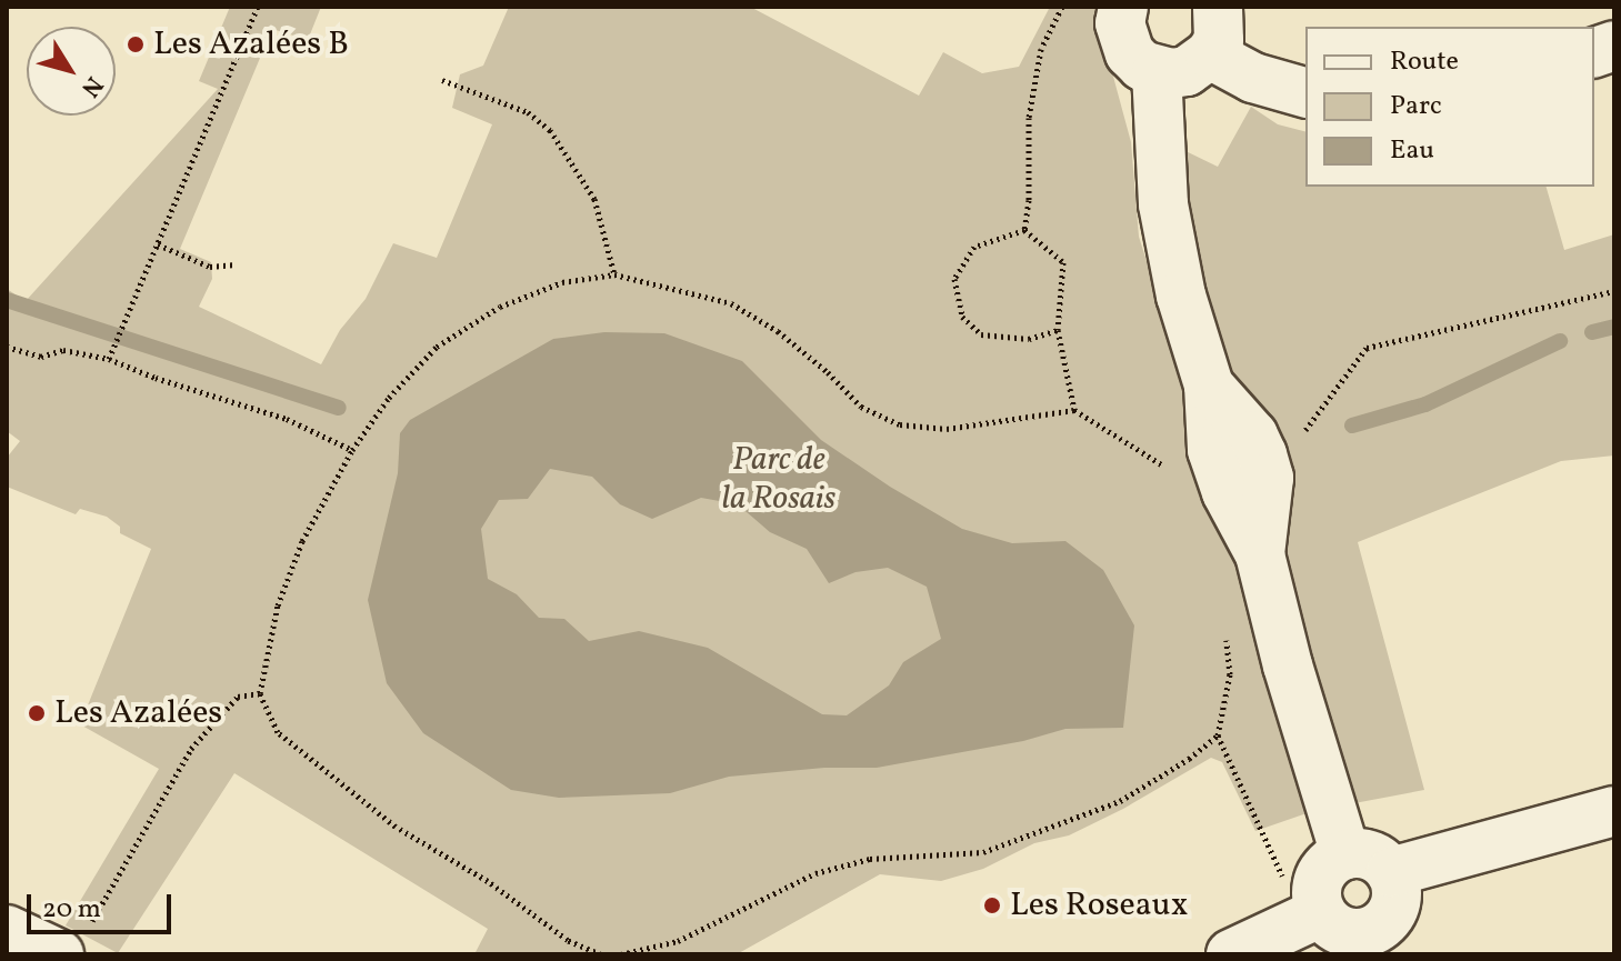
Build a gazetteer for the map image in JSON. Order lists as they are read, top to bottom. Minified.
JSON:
{"parks":["Parc de la Rosais"],"places":["Les Azalées B","Les Azalées","Les Roseaux"],"legend":["Route","Parc","Eau"],"scale_bar":"20 m","north":"bottom right"}
